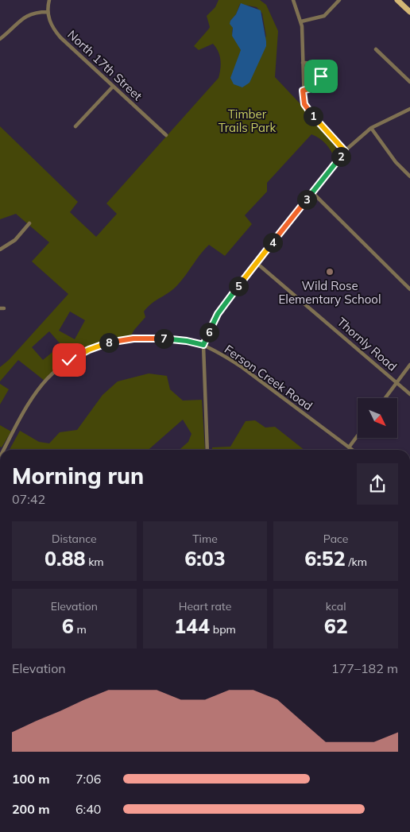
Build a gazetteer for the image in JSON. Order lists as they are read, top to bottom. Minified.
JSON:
{"streets":{"street":["North 17th Street","Thornly Road","Ferson Creek Road"]},"parks":["Timber Trails Park"],"places":["Wild Rose Elementary School"],"north":"bottom right","page":{"pins":["1","2","3","4","5","6","7","8"],"heading":["Morning run","07:42"],"stats":[["Distance","0.88 km"],["Time","6:03"],["Pace","6:52 /km"],["Elevation","6 m"],["Heart rate","144 bpm"],["kcal","62"]],"chart":["Elevation","177–182 m"],"list":[{"name":"100 m","note":"7:06"},{"name":"200 m","note":"6:40"}]}}
